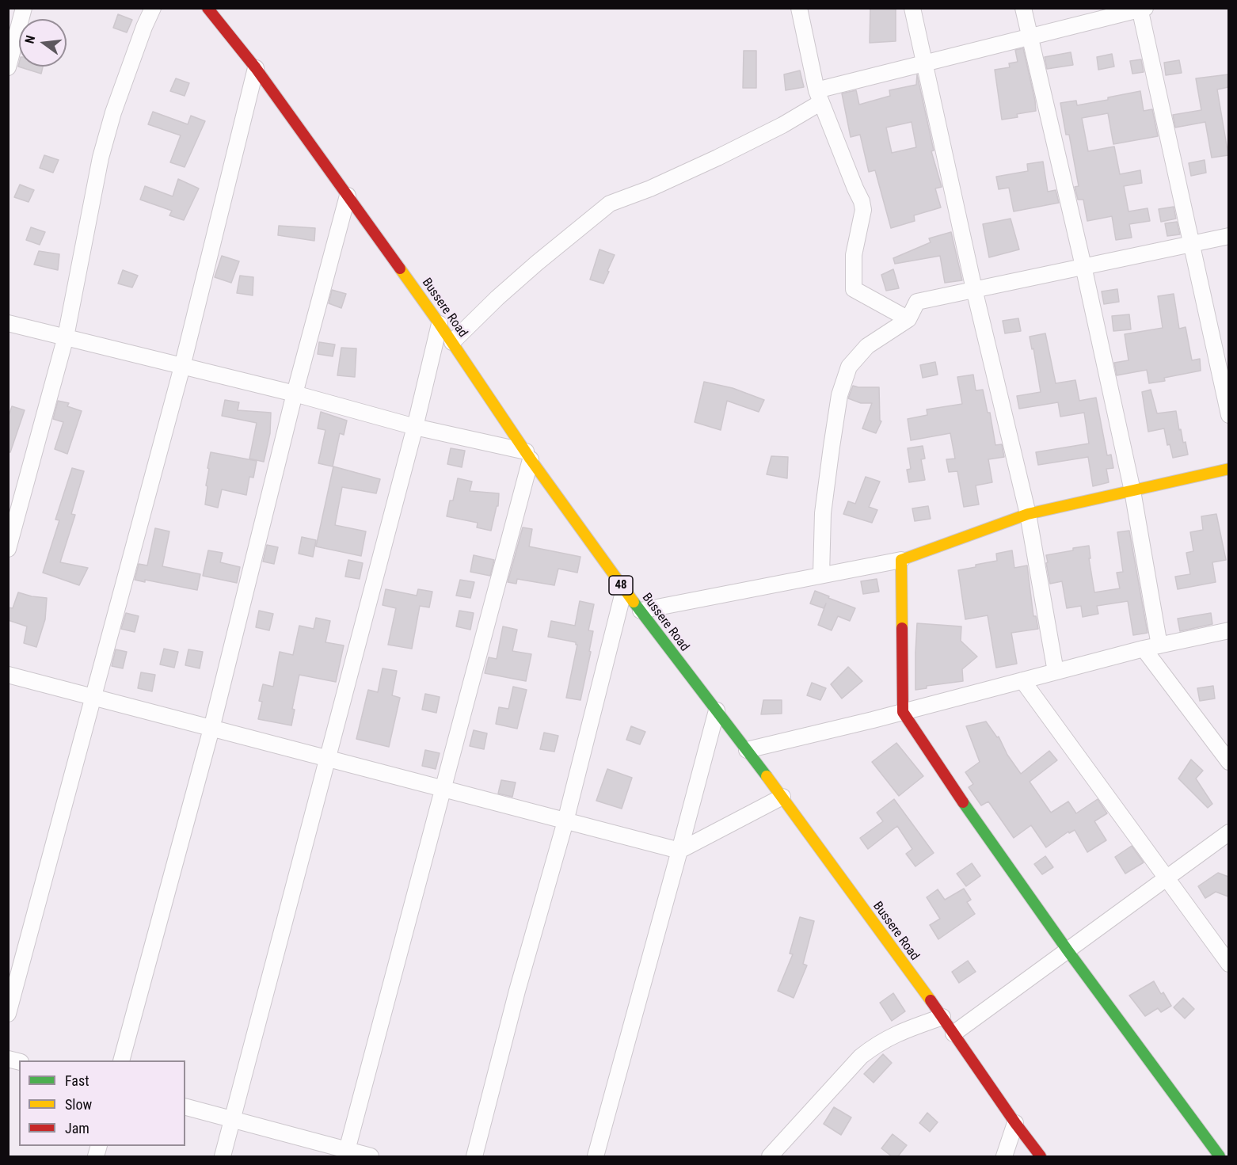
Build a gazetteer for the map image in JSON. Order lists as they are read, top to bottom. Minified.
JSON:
{"streets":{"main road":["Bussere Road","48"]},"legend":["Fast","Slow","Jam"],"north":"left"}
